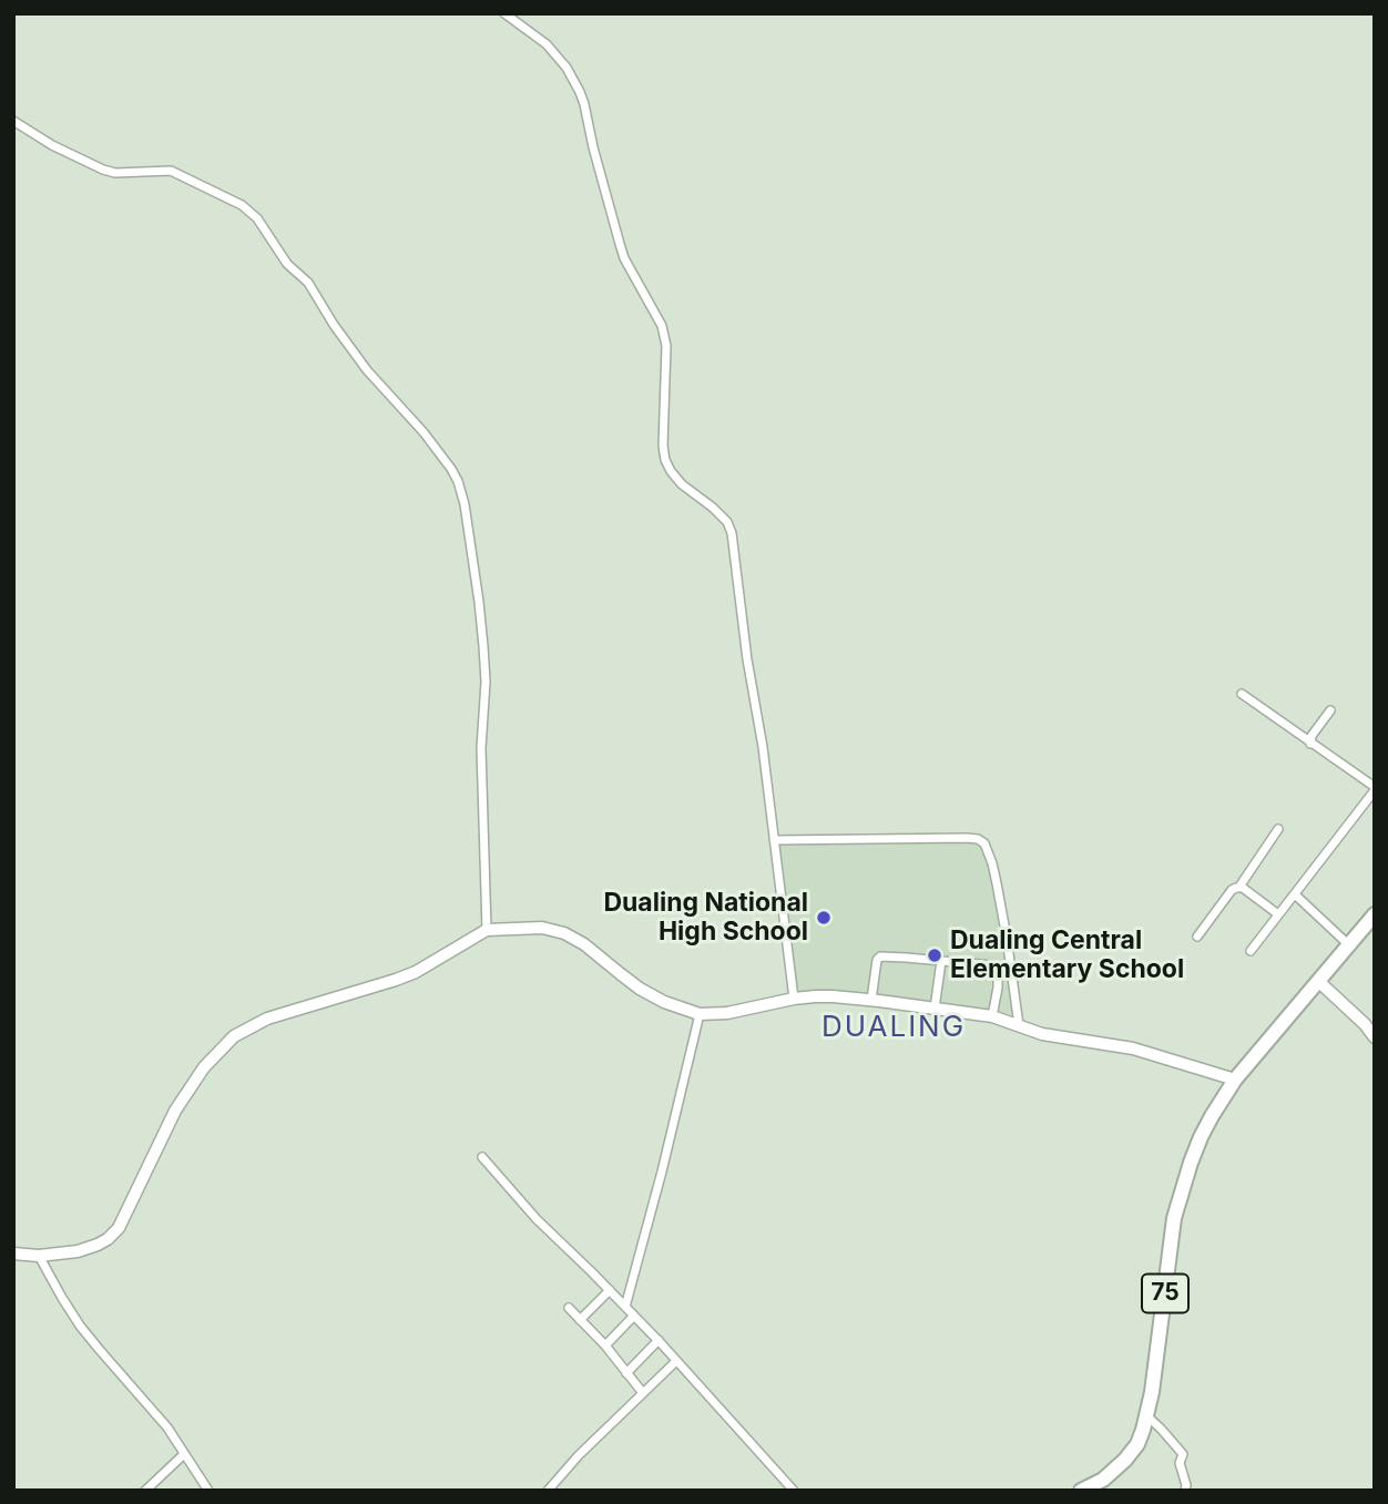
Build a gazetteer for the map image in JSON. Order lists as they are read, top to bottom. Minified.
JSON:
{"streets":{"highway":["75"]},"districts":["DUALING"],"places":["Dualing National High School","Dualing Central Elementary School"]}
